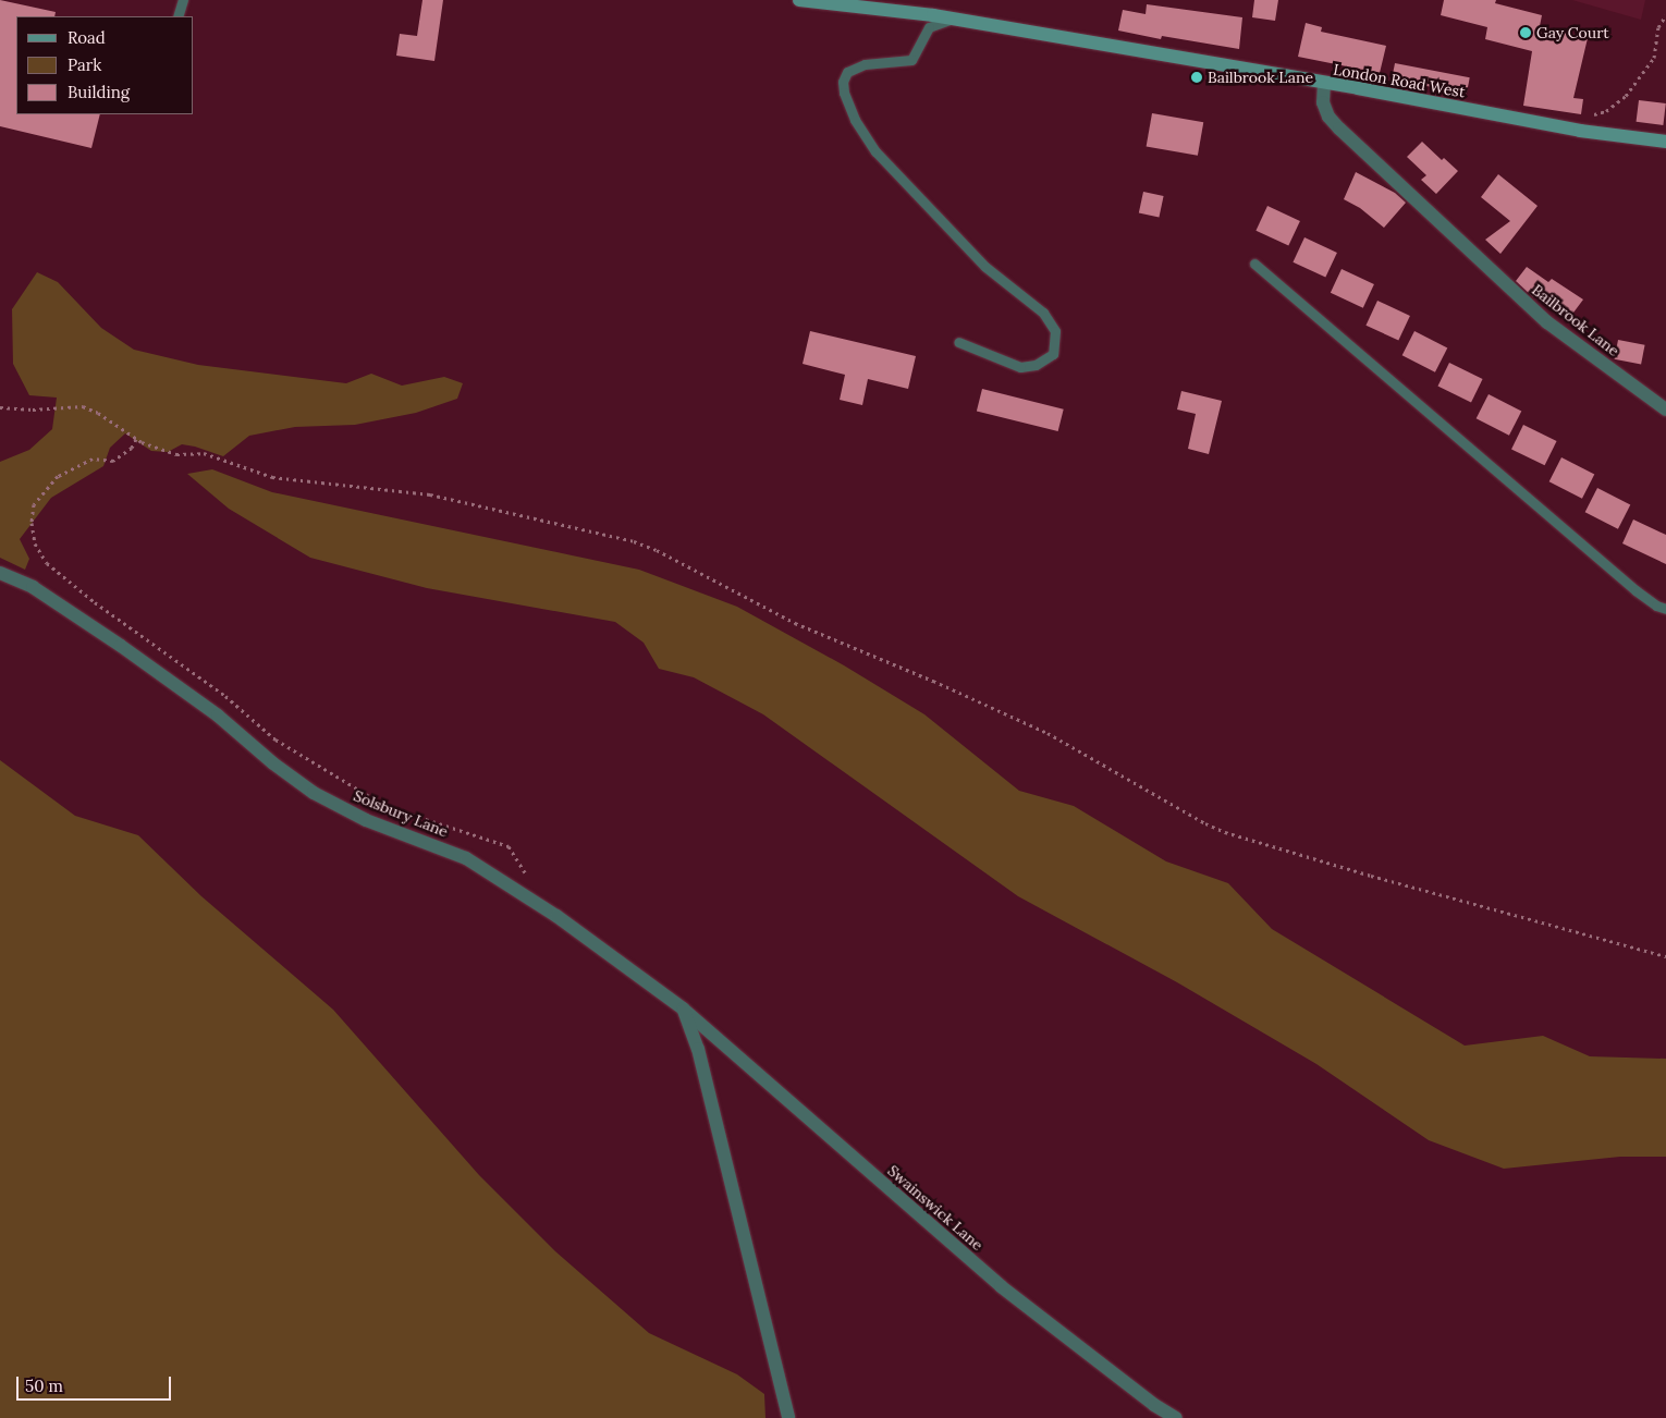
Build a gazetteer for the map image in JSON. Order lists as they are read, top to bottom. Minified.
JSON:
{"streets":{"street":["London Road West","Bailbrook Lane","Solsbury Lane","Swainswick Lane"]},"crossings":[["London Road West","Bailbrook Lane"],["Solsbury Lane","Swainswick Lane"]],"places":["Gay Court","Bailbrook Lane"],"legend":["Road","Park","Building"],"scale_bar":"50 m"}
